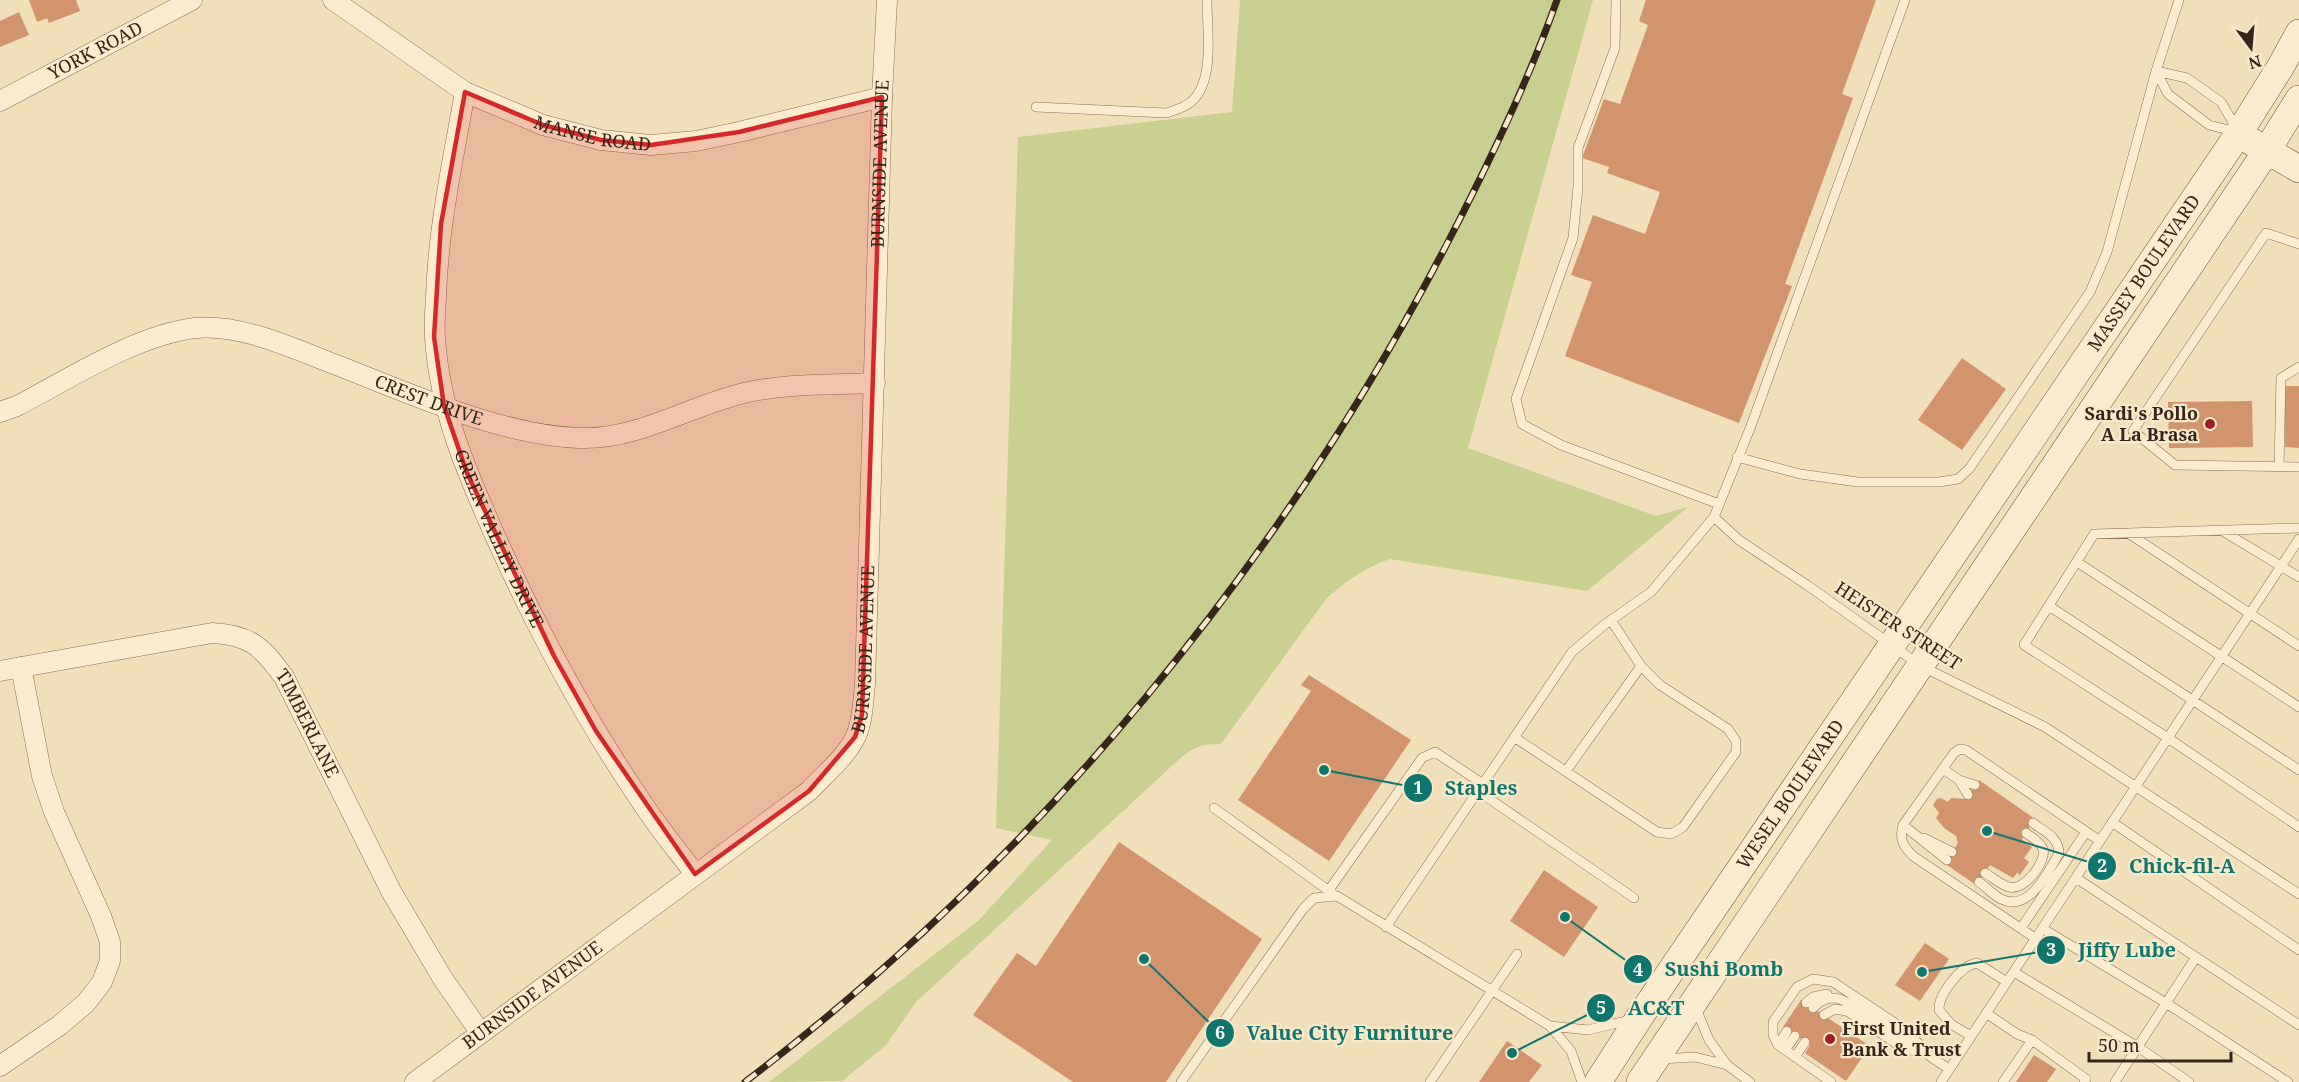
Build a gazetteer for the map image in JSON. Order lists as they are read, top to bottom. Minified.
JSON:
{"streets":{"main road":["MASSEY BOULEVARD","WESEL BOULEVARD"],"street":["YORK ROAD","MANSE ROAD","BURNSIDE AVENUE","CREST DRIVE","GREEN VALLEY DRIVE","TIMBERLANE"],"lane":["HEISTER STREET"]},"crossings":[["MANSE ROAD","BURNSIDE AVENUE"],["MANSE ROAD","GREEN VALLEY DRIVE"],["BURNSIDE AVENUE","CREST DRIVE"],["BURNSIDE AVENUE","GREEN VALLEY DRIVE"],["BURNSIDE AVENUE","TIMBERLANE"],["MASSEY BOULEVARD","WESEL BOULEVARD"],["CREST DRIVE","GREEN VALLEY DRIVE"],["HEISTER STREET","WESEL BOULEVARD"]],"places":["Sardi's Pollo A La Brasa","Staples","Chick-fil-A","Sushi Bomb","Value City Furniture","Jiffy Lube","First United Bank & Trust","AC&T"],"scale_bar":"50 m","north":"bottom"}
